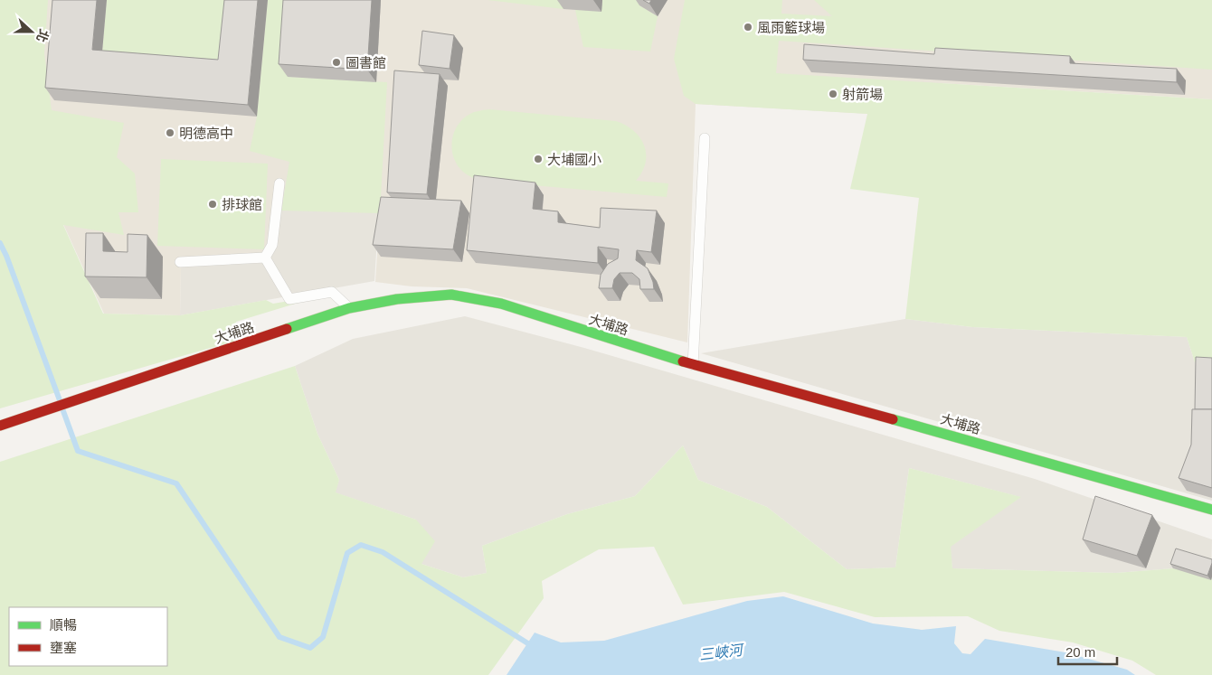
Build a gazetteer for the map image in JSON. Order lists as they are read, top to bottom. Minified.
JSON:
{"streets":{"main road":["大埔路"]},"water":["三峽河"],"places":["風雨籃球場","圖書館","射箭場","明德高中","大埔國小","排球館"],"legend":["順暢","壅塞"],"scale_bar":"20 m","north":"right"}
